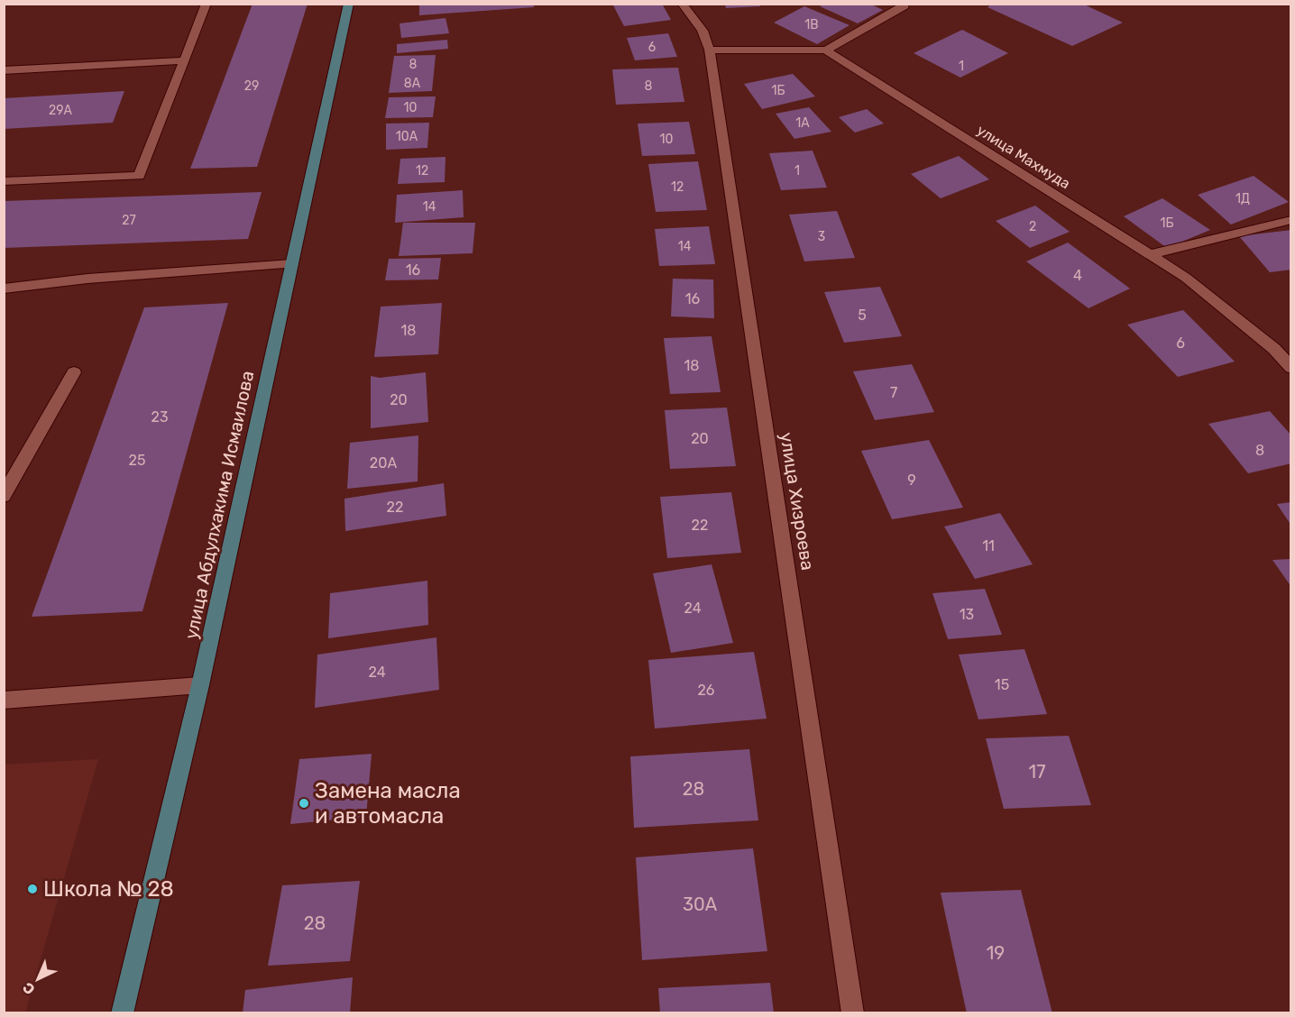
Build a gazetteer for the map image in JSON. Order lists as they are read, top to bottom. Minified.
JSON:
{"streets":{"main road":["улица Абдулхакима Исмаилова"],"street":["улица Махмуда","улица Хизроева"]},"places":["Замена масла и автомасла","Школа № 28"],"house_numbers":["1В","6","8","1","8А","29","8","1Б","10","29А","1А","10А","10","12","1","12","1Д","14","27","1Б","2","3","14","16","4","16","5","18","6","18","7","20","23","20","8","25","20А","9","22","22","11","24","13","24","15","26","17","28","30А","28","19"],"north":"bottom left"}
